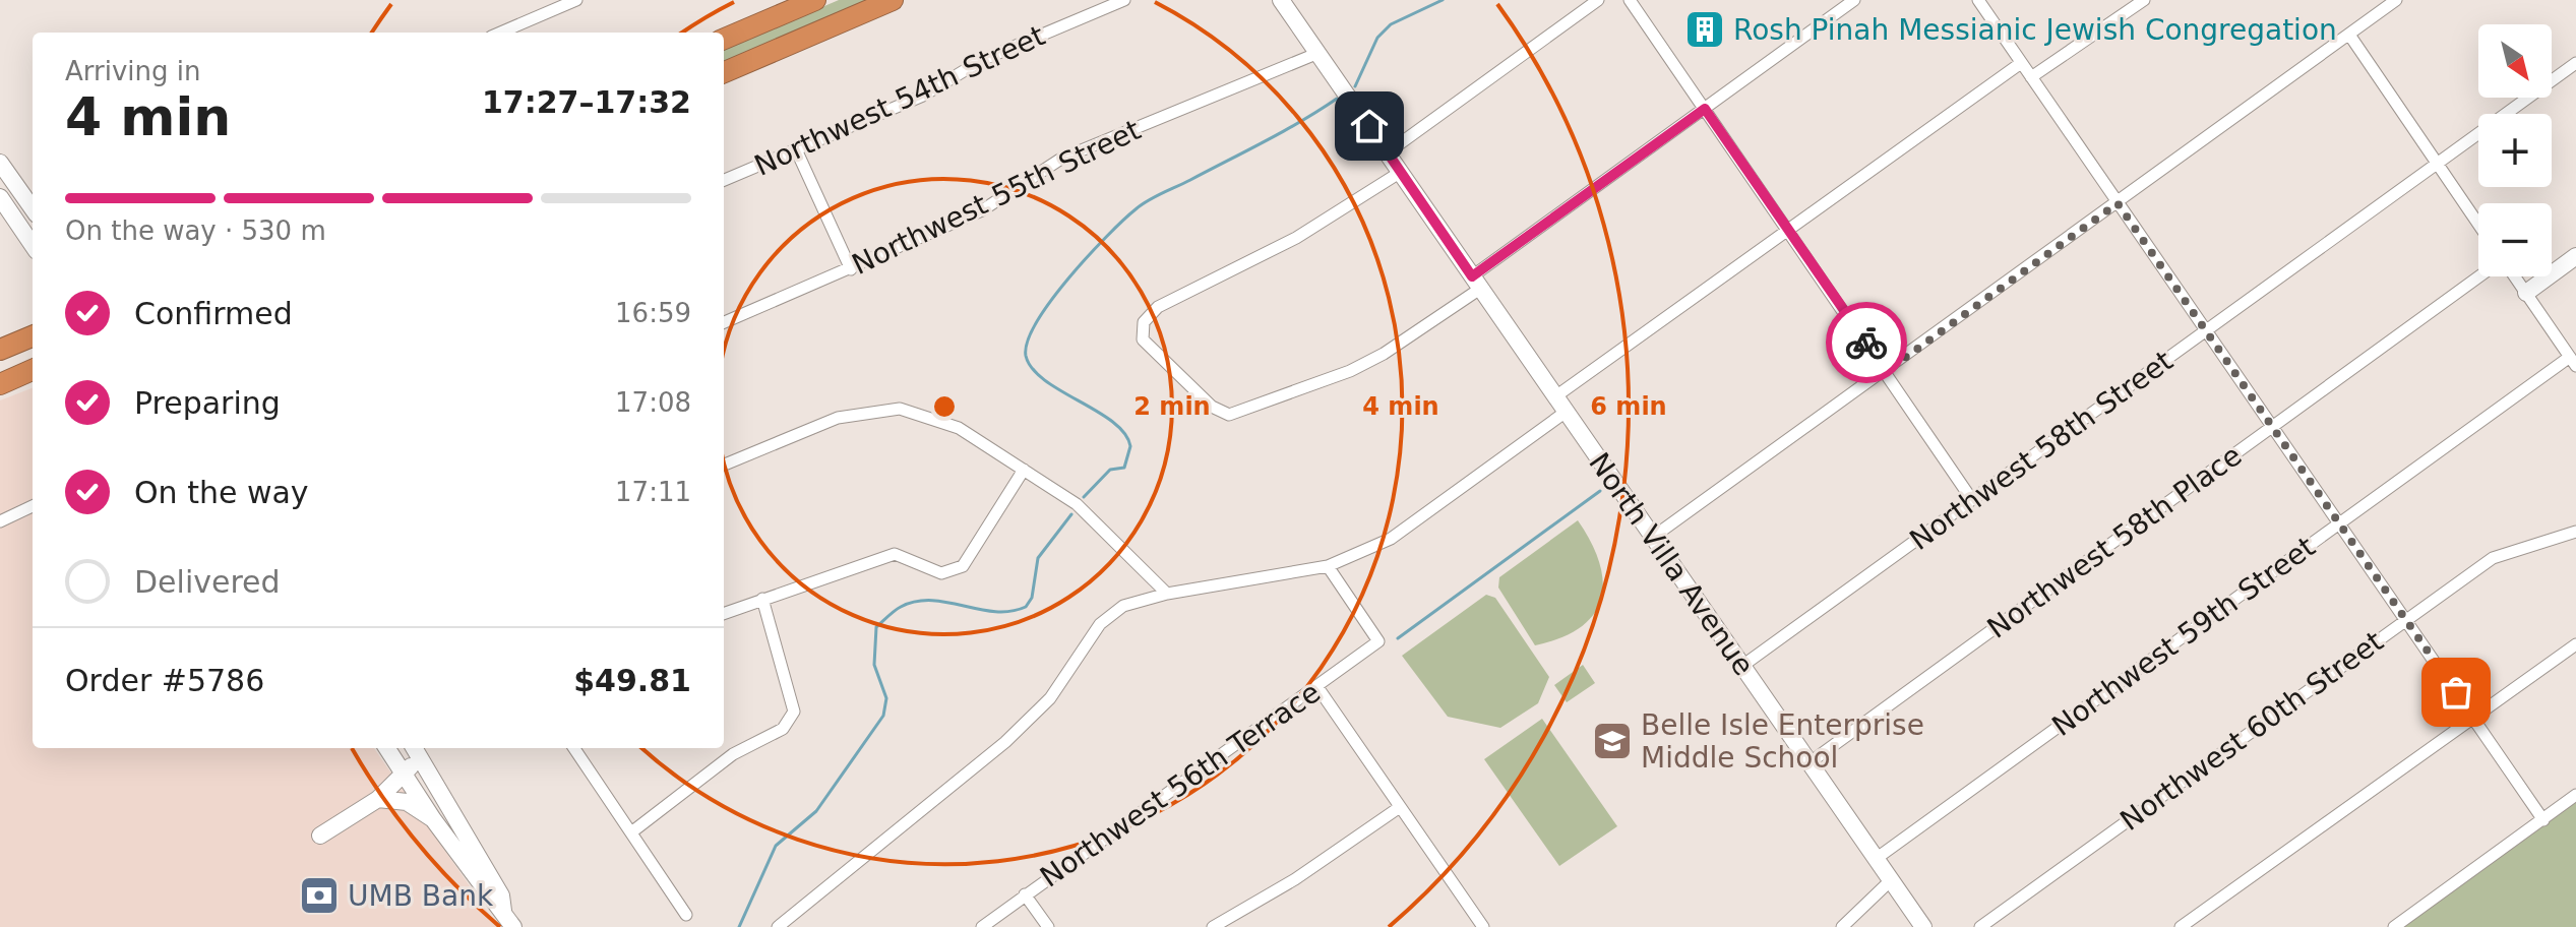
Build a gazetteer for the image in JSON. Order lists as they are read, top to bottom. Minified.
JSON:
{"streets":{"street":["Northwest 54th Street","Northwest 55th Street","Northwest 58th Street","Northwest 58th Place","North Villa Avenue","Northwest 59th Street","Northwest 60th Street","Northwest 56th Terrace"]},"crossings":[["Northwest 55th Street","North Villa Avenue"],["Northwest 58th Street","North Villa Avenue"],["Northwest 58th Place","North Villa Avenue"],["North Villa Avenue","Northwest 59th Street"]],"places":{"building":["Rosh Pinah Messianic Jewish Congregation"],"school or university":["Belle Isle Enterprise Middle School"],"bank":["UMB Bank"]},"north":"bottom right","page":{"map_buttons":["+","−"],"heading":["4 min","Arriving in","17:27–17:32"],"panel":["Order #5786","$49.81"],"bar":"On the way · 530 m","list":[["Confirmed","16:59"],["Preparing","17:08"],["On the way","17:11"],"Delivered"]},"rings":["2 min","4 min","6 min"]}
